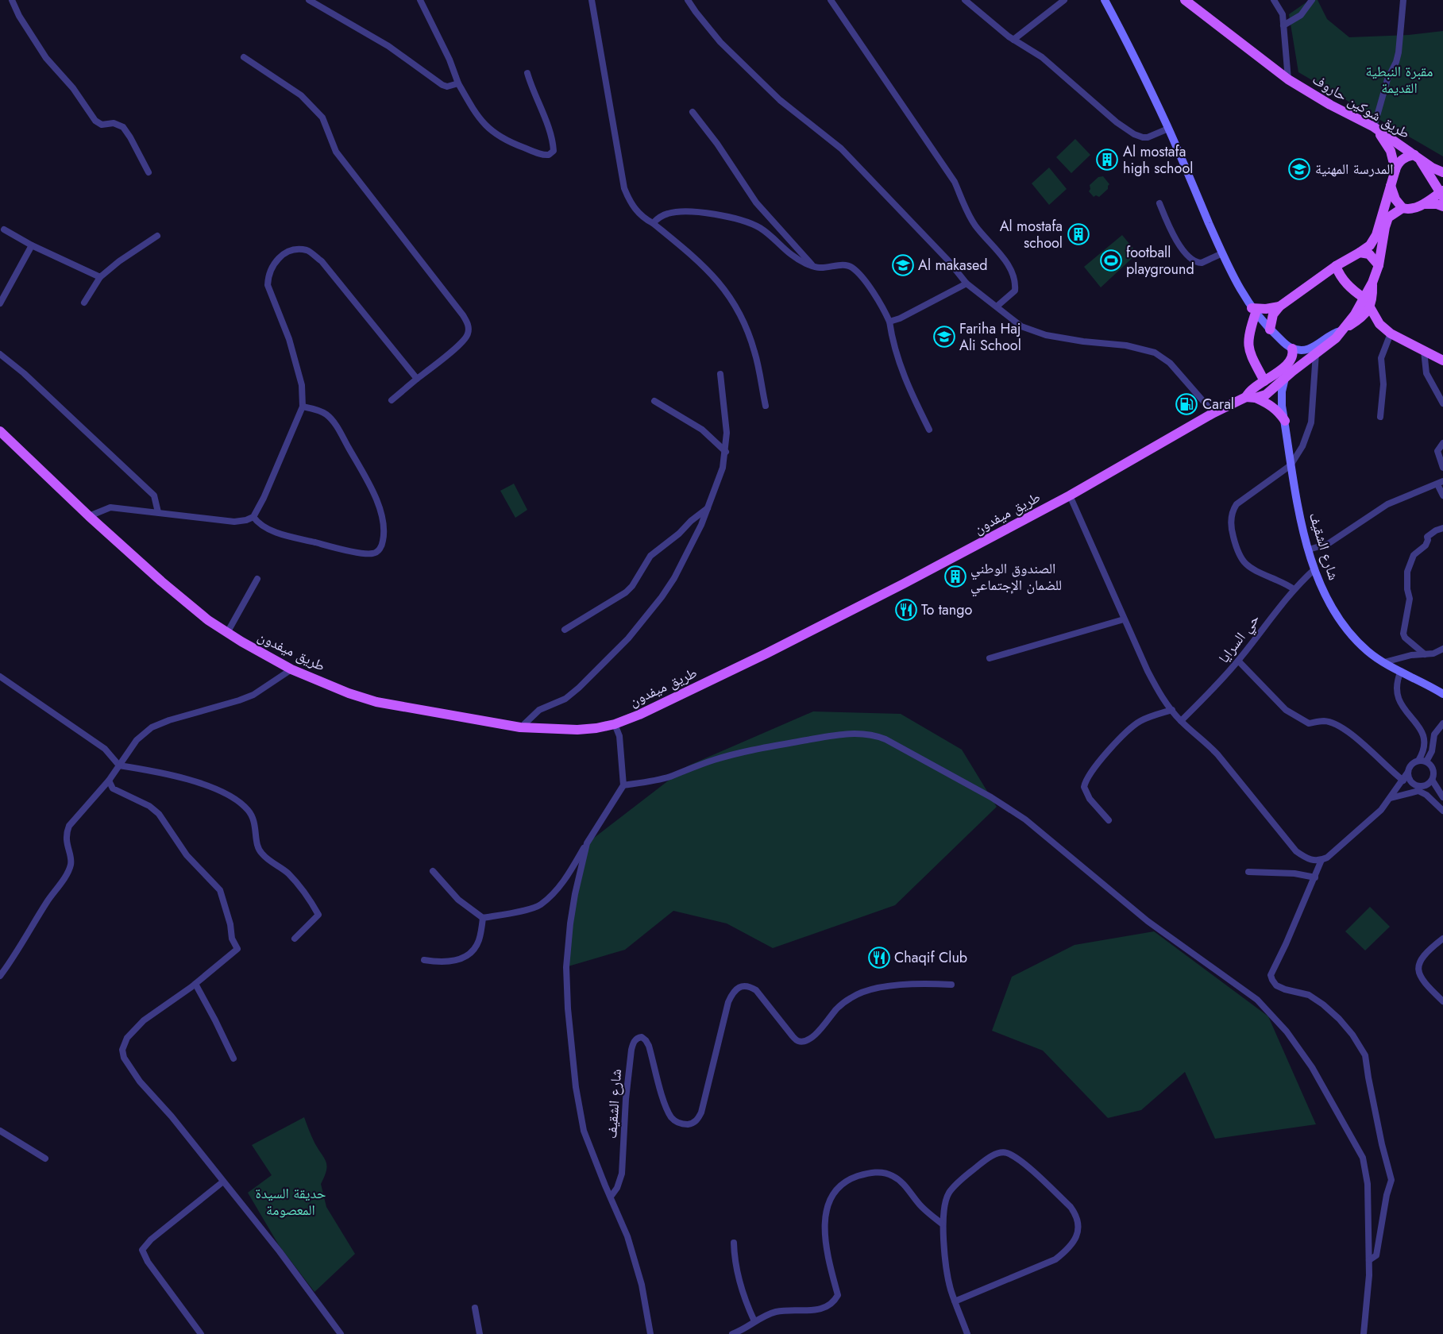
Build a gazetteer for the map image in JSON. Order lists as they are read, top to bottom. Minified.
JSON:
{"streets":{"main road":["طريق شوكين حاروف","طريق ميفدون","شارع الشقيف"],"street":["حي السرايا"]},"crossings":[["طريق شوكين حاروف","طريق ميفدون"],["طريق ميفدون","شارع الشقيف"],["شارع الشقيف","حي السرايا"]],"parks":["مقبرة النبطية القديمة","حديقة السيدة المعصومة"],"places":{"building":["Al mostafa high school","Al mostafa school","الصندوق الوطني للضمان الإجتماعي"],"school or university":["المدرسة المهنية","Al makased","Fariha Haj Ali School"],"sports":["football playground"],"fuel station":["Caral"],"restaurant":["To tango","Chaqif Club"]}}
